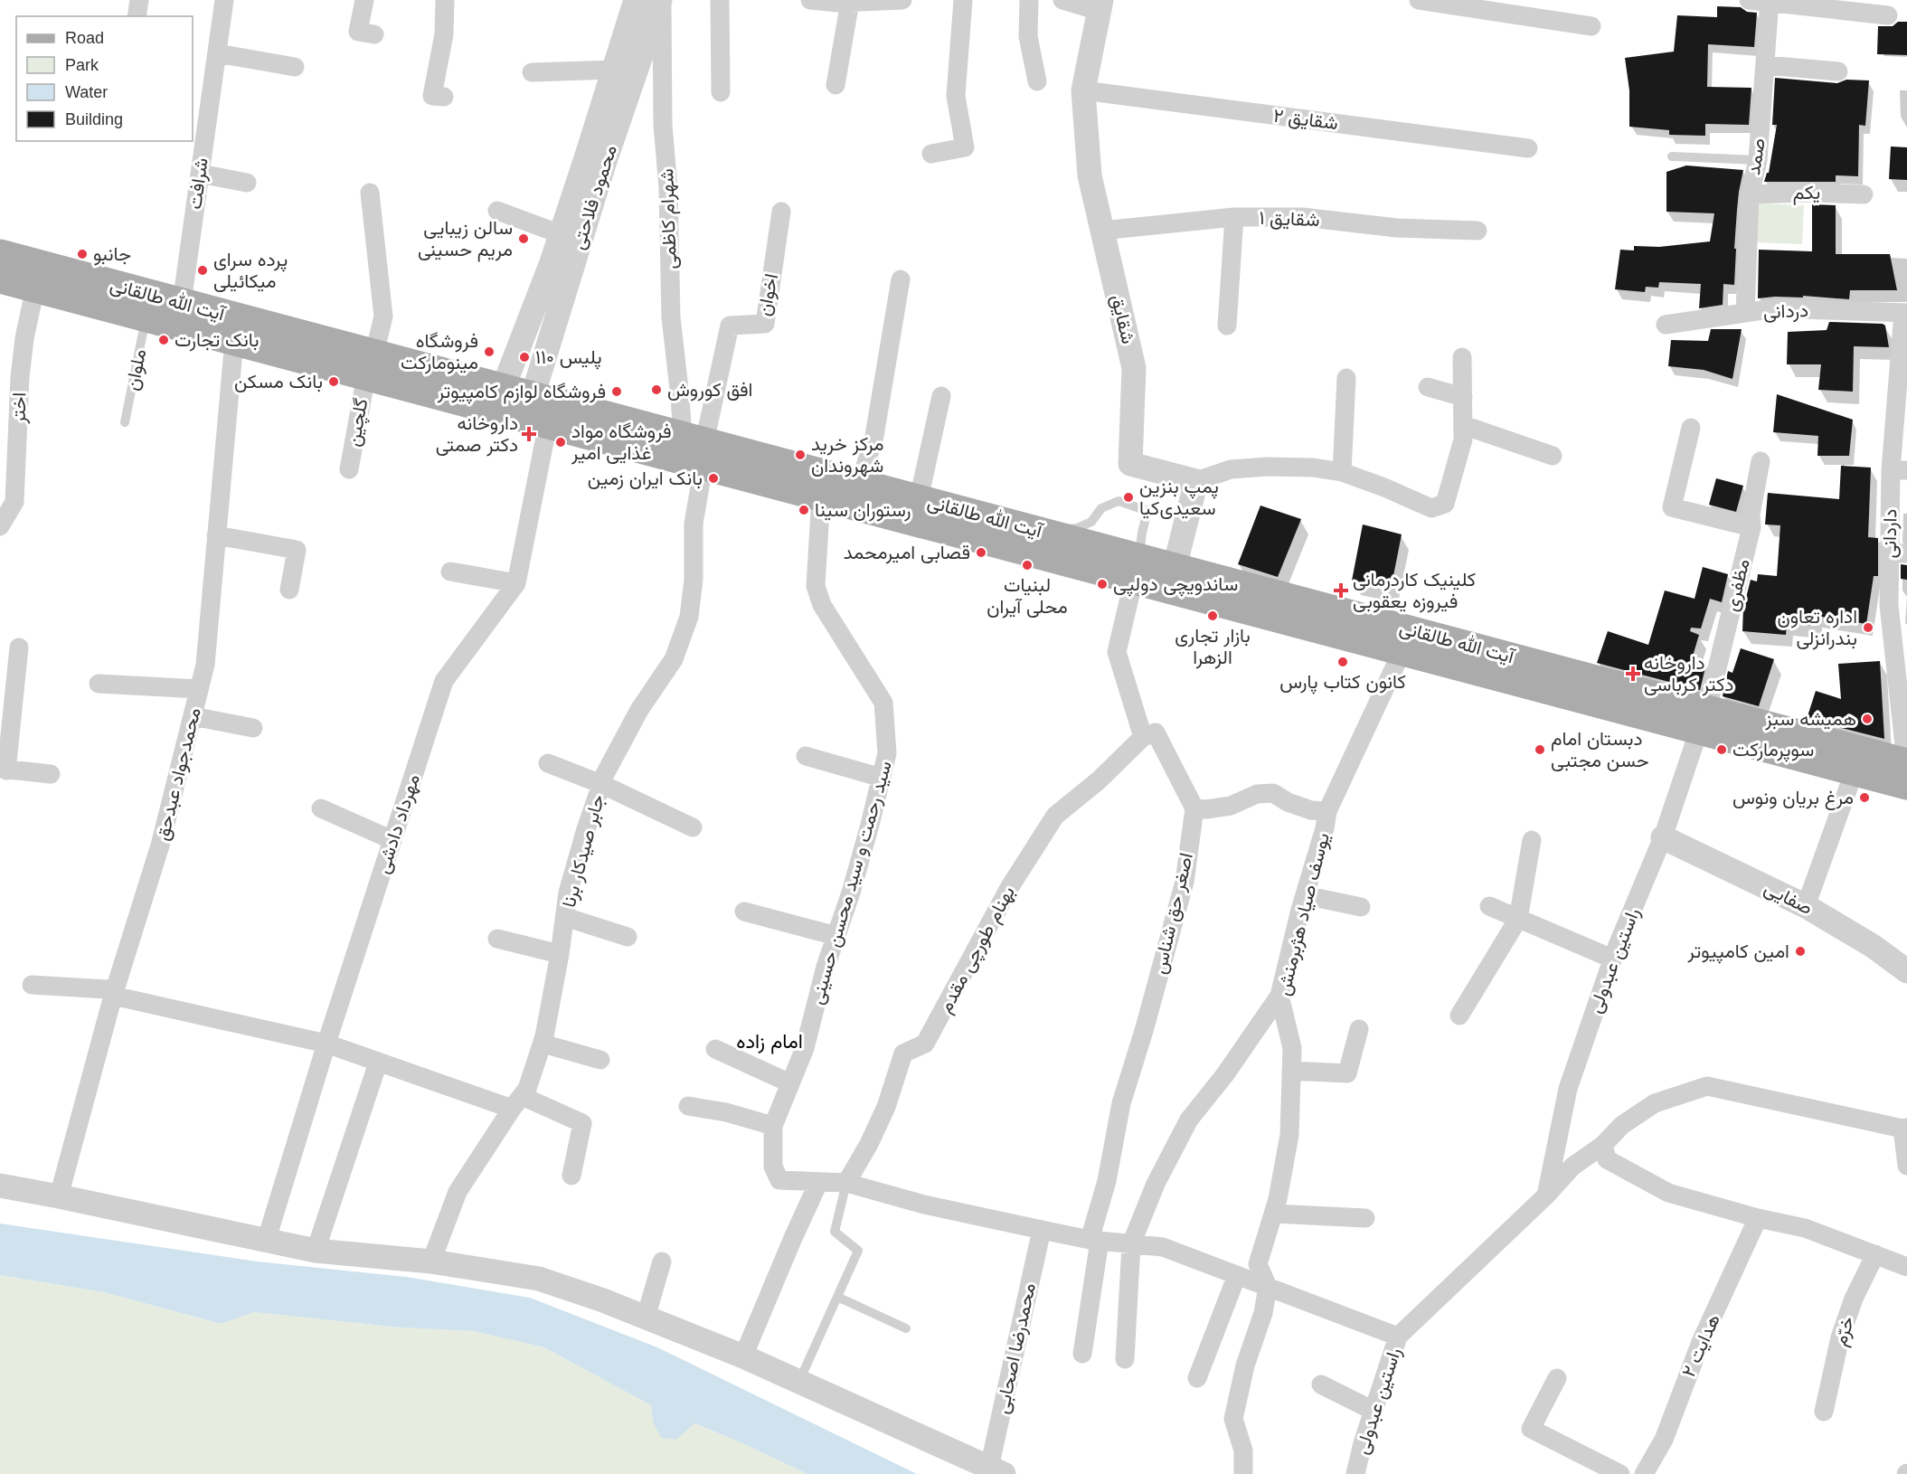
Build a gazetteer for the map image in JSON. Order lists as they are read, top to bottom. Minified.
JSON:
{"streets":{"main road":["آیت الله طالقانی"],"street":["شقایق ۲","صمد","شرافت","یکم","محمود فلاحتی","شهرام کاظمی","شقایق ۱","اخوان","دردانی","شقایق","اختر","گلچین","داردانی","مظفری","محمدجواد عبدحق","مهرداد دادشی","جابر صیدکار برنا","سید رحمت و سید محسن حسینی","صفایی","اصغر حق شناس","یوسف صیاد هژبرمنش","بهنام طورچی مقدم","راستین عبدولی","خرّم","هدایت ۲","محمدرضا اصحابی"],"lane":["ملوان"]},"crossings":[["شقایق ۲","شقایق"],["صمد","یکم"],["صمد","دردانی"],["شرافت","آیت الله طالقانی"],["محمود فلاحتی","شهرام کاظمی"],["محمود فلاحتی","آیت الله طالقانی"],["محمود فلاحتی","مهرداد دادشی"],["شهرام کاظمی","اخوان"],["شهرام کاظمی","آیت الله طالقانی"],["شهرام کاظمی","جابر صیدکار برنا"],["شقایق ۱","شقایق"],["اخوان","آیت الله طالقانی"],["اخوان","جابر صیدکار برنا"],["آیت الله طالقانی","ملوان"],["آیت الله طالقانی","اختر"],["آیت الله طالقانی","گلچین"],["آیت الله طالقانی","مظفری"],["آیت الله طالقانی","محمدجواد عبدحق"],["آیت الله طالقانی","مهرداد دادشی"],["آیت الله طالقانی","جابر صیدکار برنا"],["آیت الله طالقانی","سید رحمت و سید محسن حسینی"],["آیت الله طالقانی","یوسف صیاد هژبرمنش"],["آیت الله طالقانی","راستین عبدولی"],["دردانی","داردانی"],["مظفری","راستین عبدولی"],["سید رحمت و سید محسن حسینی","اصغر حق شناس"],["سید رحمت و سید محسن حسینی","یوسف صیاد هژبرمنش"],["سید رحمت و سید محسن حسینی","بهنام طورچی مقدم"],["سید رحمت و سید محسن حسینی","راستین عبدولی"],["سید رحمت و سید محسن حسینی","محمدرضا اصحابی"],["صفایی","راستین عبدولی"]],"districts":["امام زاده"],"places":{"other":["سالن زیبایی مریم حسینی","جانبو","پرده سرای میکائیلی","بانک تجارت","فروشگاه مینومارکت","پلیس ۱۱۰","بانک مسکن","افق کوروش","فروشگاه لوازم کامپیوتر","فروشگاه مواد غذایی امیر","مرکز خرید شهروندان","بانک ایران زمین","پمپ بنزین سعیدی‌کیا","رستوران سینا","قصابی امیرمحمد","لبنیات محلی آیران","ساندویچی دولپی","بازار تجاری الزهرا","اداره تعاون بندرانزلی","کانون کتاب پارس","همیشه سبز","دبستان امام حسن مجتبی","سوپرمارکت","مرغ بریان ونوس","امین کامپیوتر"],"health":["داروخانه دکتر صمتی","کلینیک کاردرمانی فیروزه یعقوبی","داروخانه دکتر کرباسی"]},"legend":["Road","Park","Water","Building"]}
